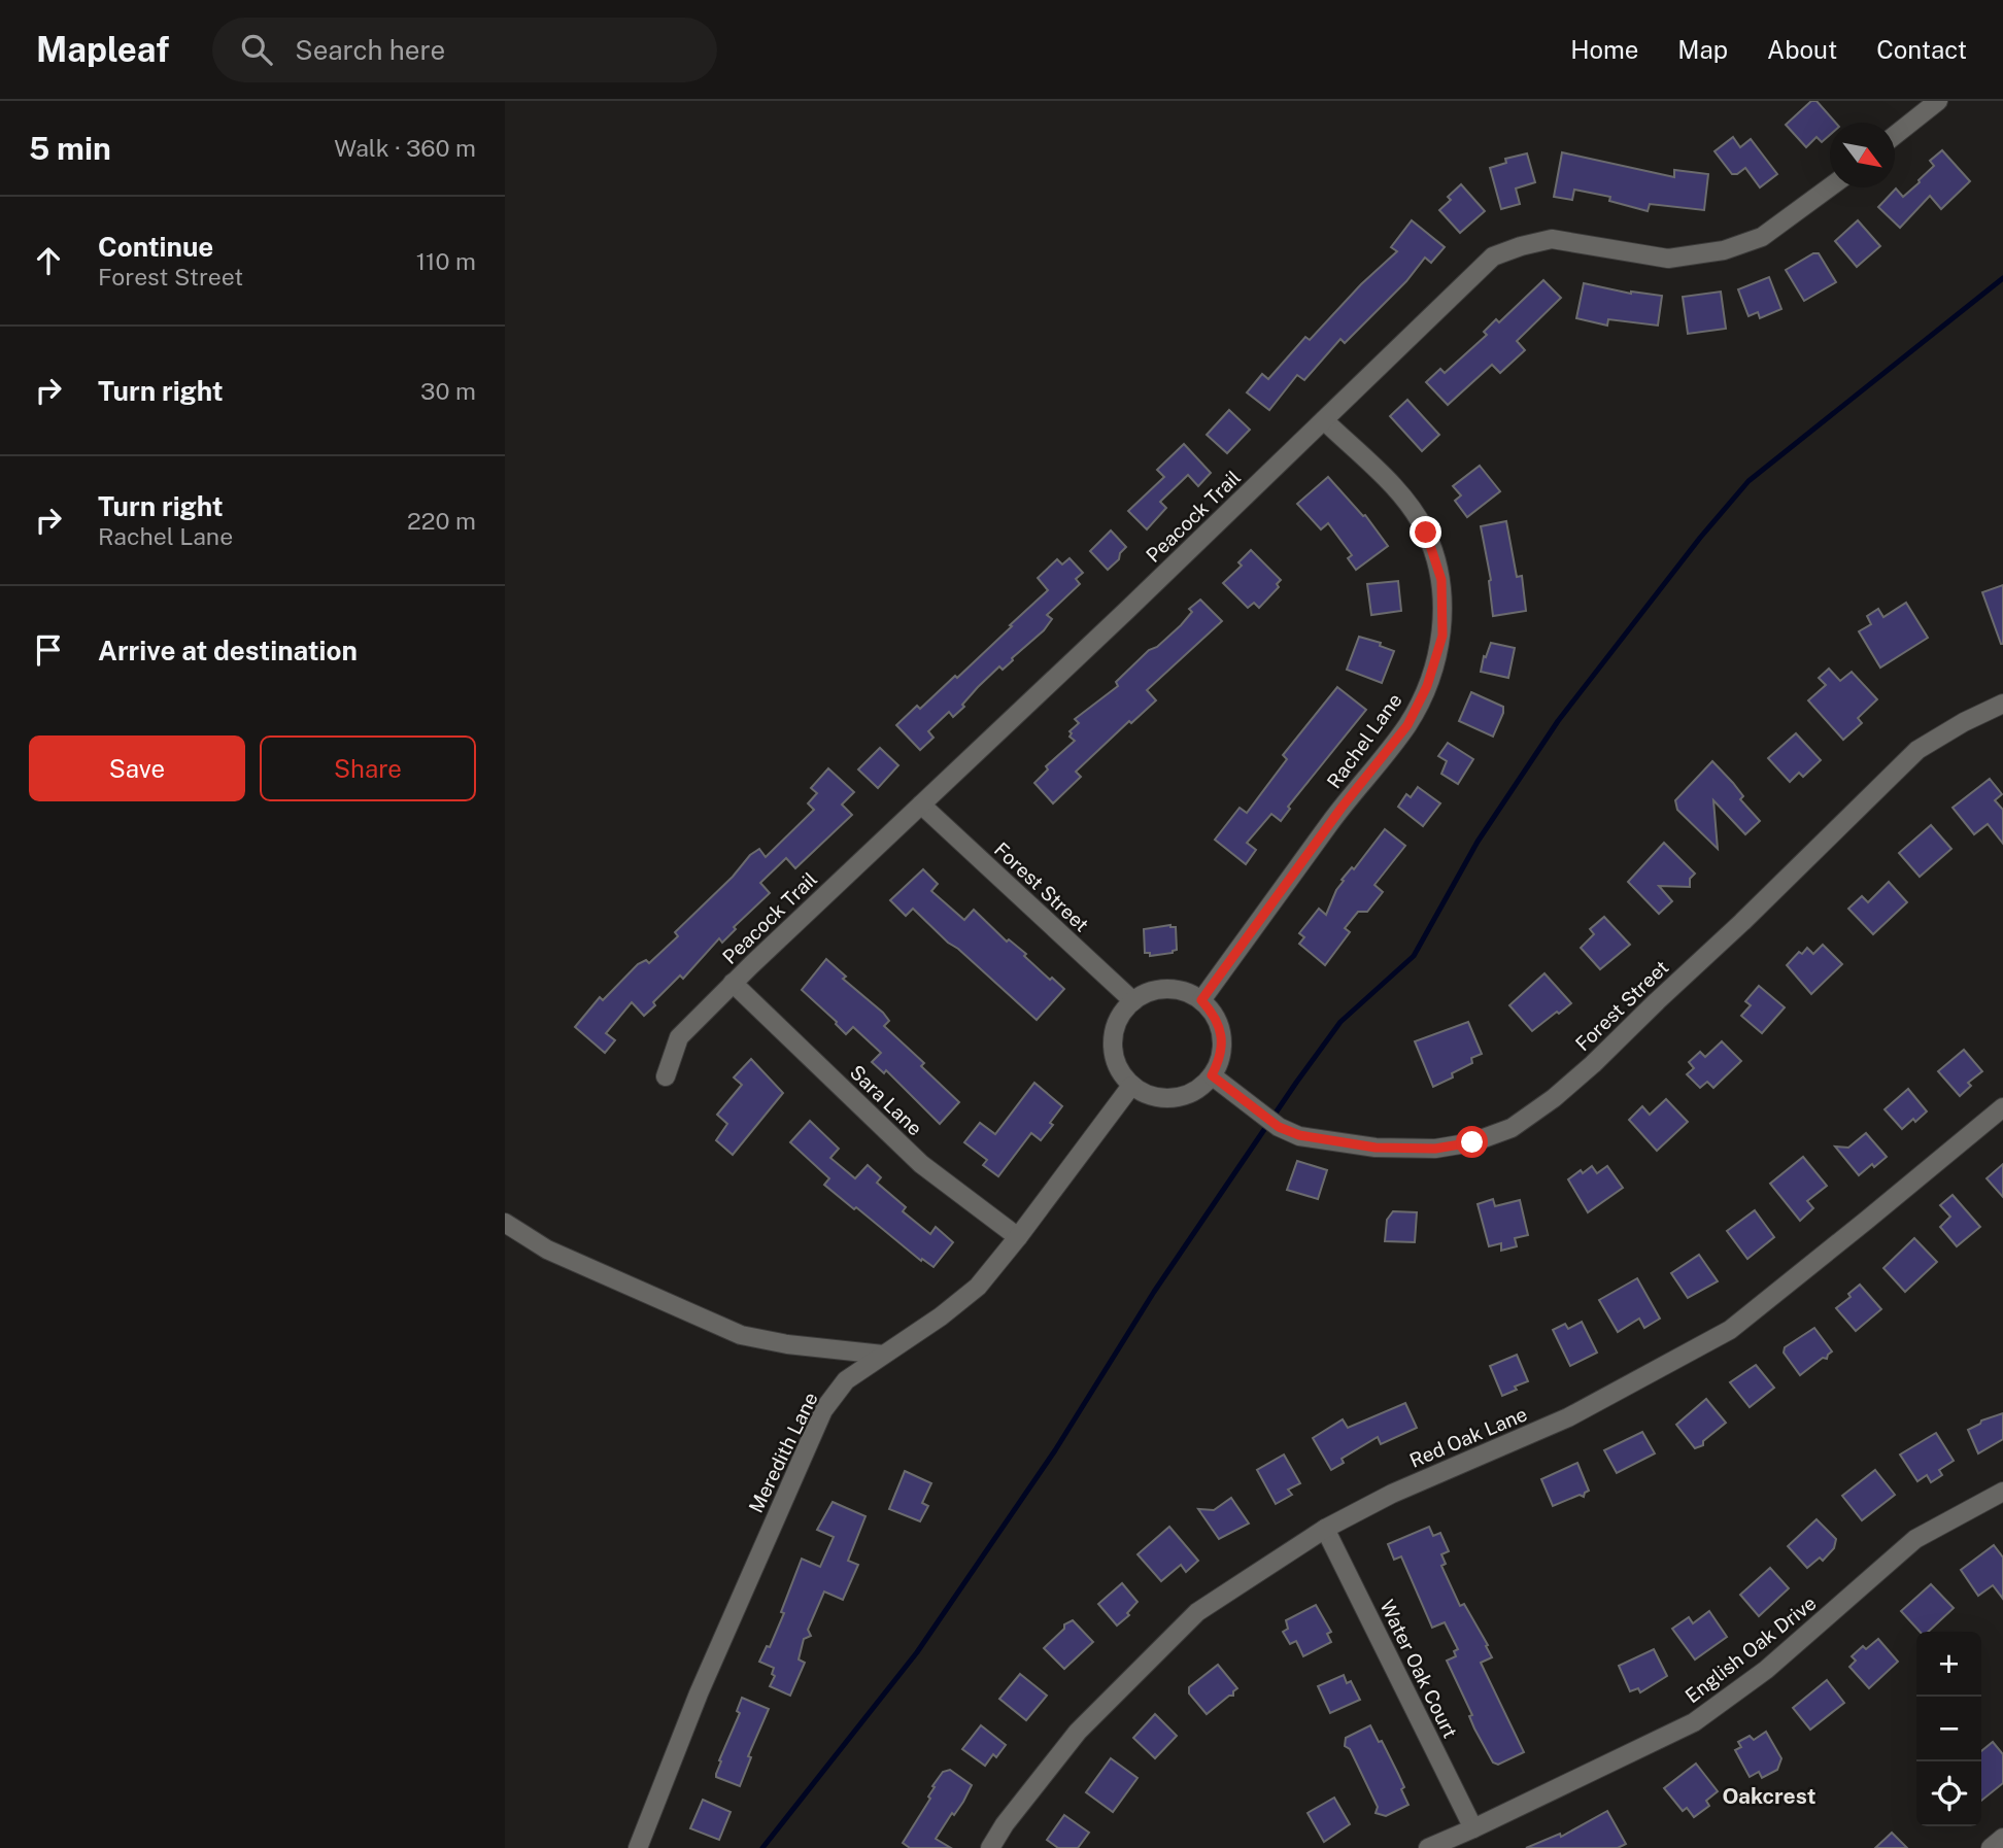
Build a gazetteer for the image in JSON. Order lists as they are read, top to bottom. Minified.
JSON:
{"streets":{"street":["Peacock Trail","Rachel Lane","Forest Street","Sara Lane","Red Oak Lane","Meredith Lane","English Oak Drive","Water Oak Court"]},"crossings":[["Peacock Trail","Rachel Lane"],["Peacock Trail","Forest Street"],["Peacock Trail","Sara Lane"],["Rachel Lane","Forest Street"],["Rachel Lane","Meredith Lane"],["Forest Street","Meredith Lane"],["Sara Lane","Meredith Lane"],["Red Oak Lane","Water Oak Court"],["English Oak Drive","Water Oak Court"]],"districts":["Oakcrest"],"north":"bottom right","page":{"header":"Mapleaf","search":"Search here","nav":["Home","Map","About","Contact"],"heading":["5 min","Walk · 360 m"],"list":[["Continue","Forest Street","110 m"],["Turn right","30 m"],["Turn right","Rachel Lane","220 m"],"Arrive at destination"],"buttons":["Save","Share"],"map_buttons":["+","−"]}}
